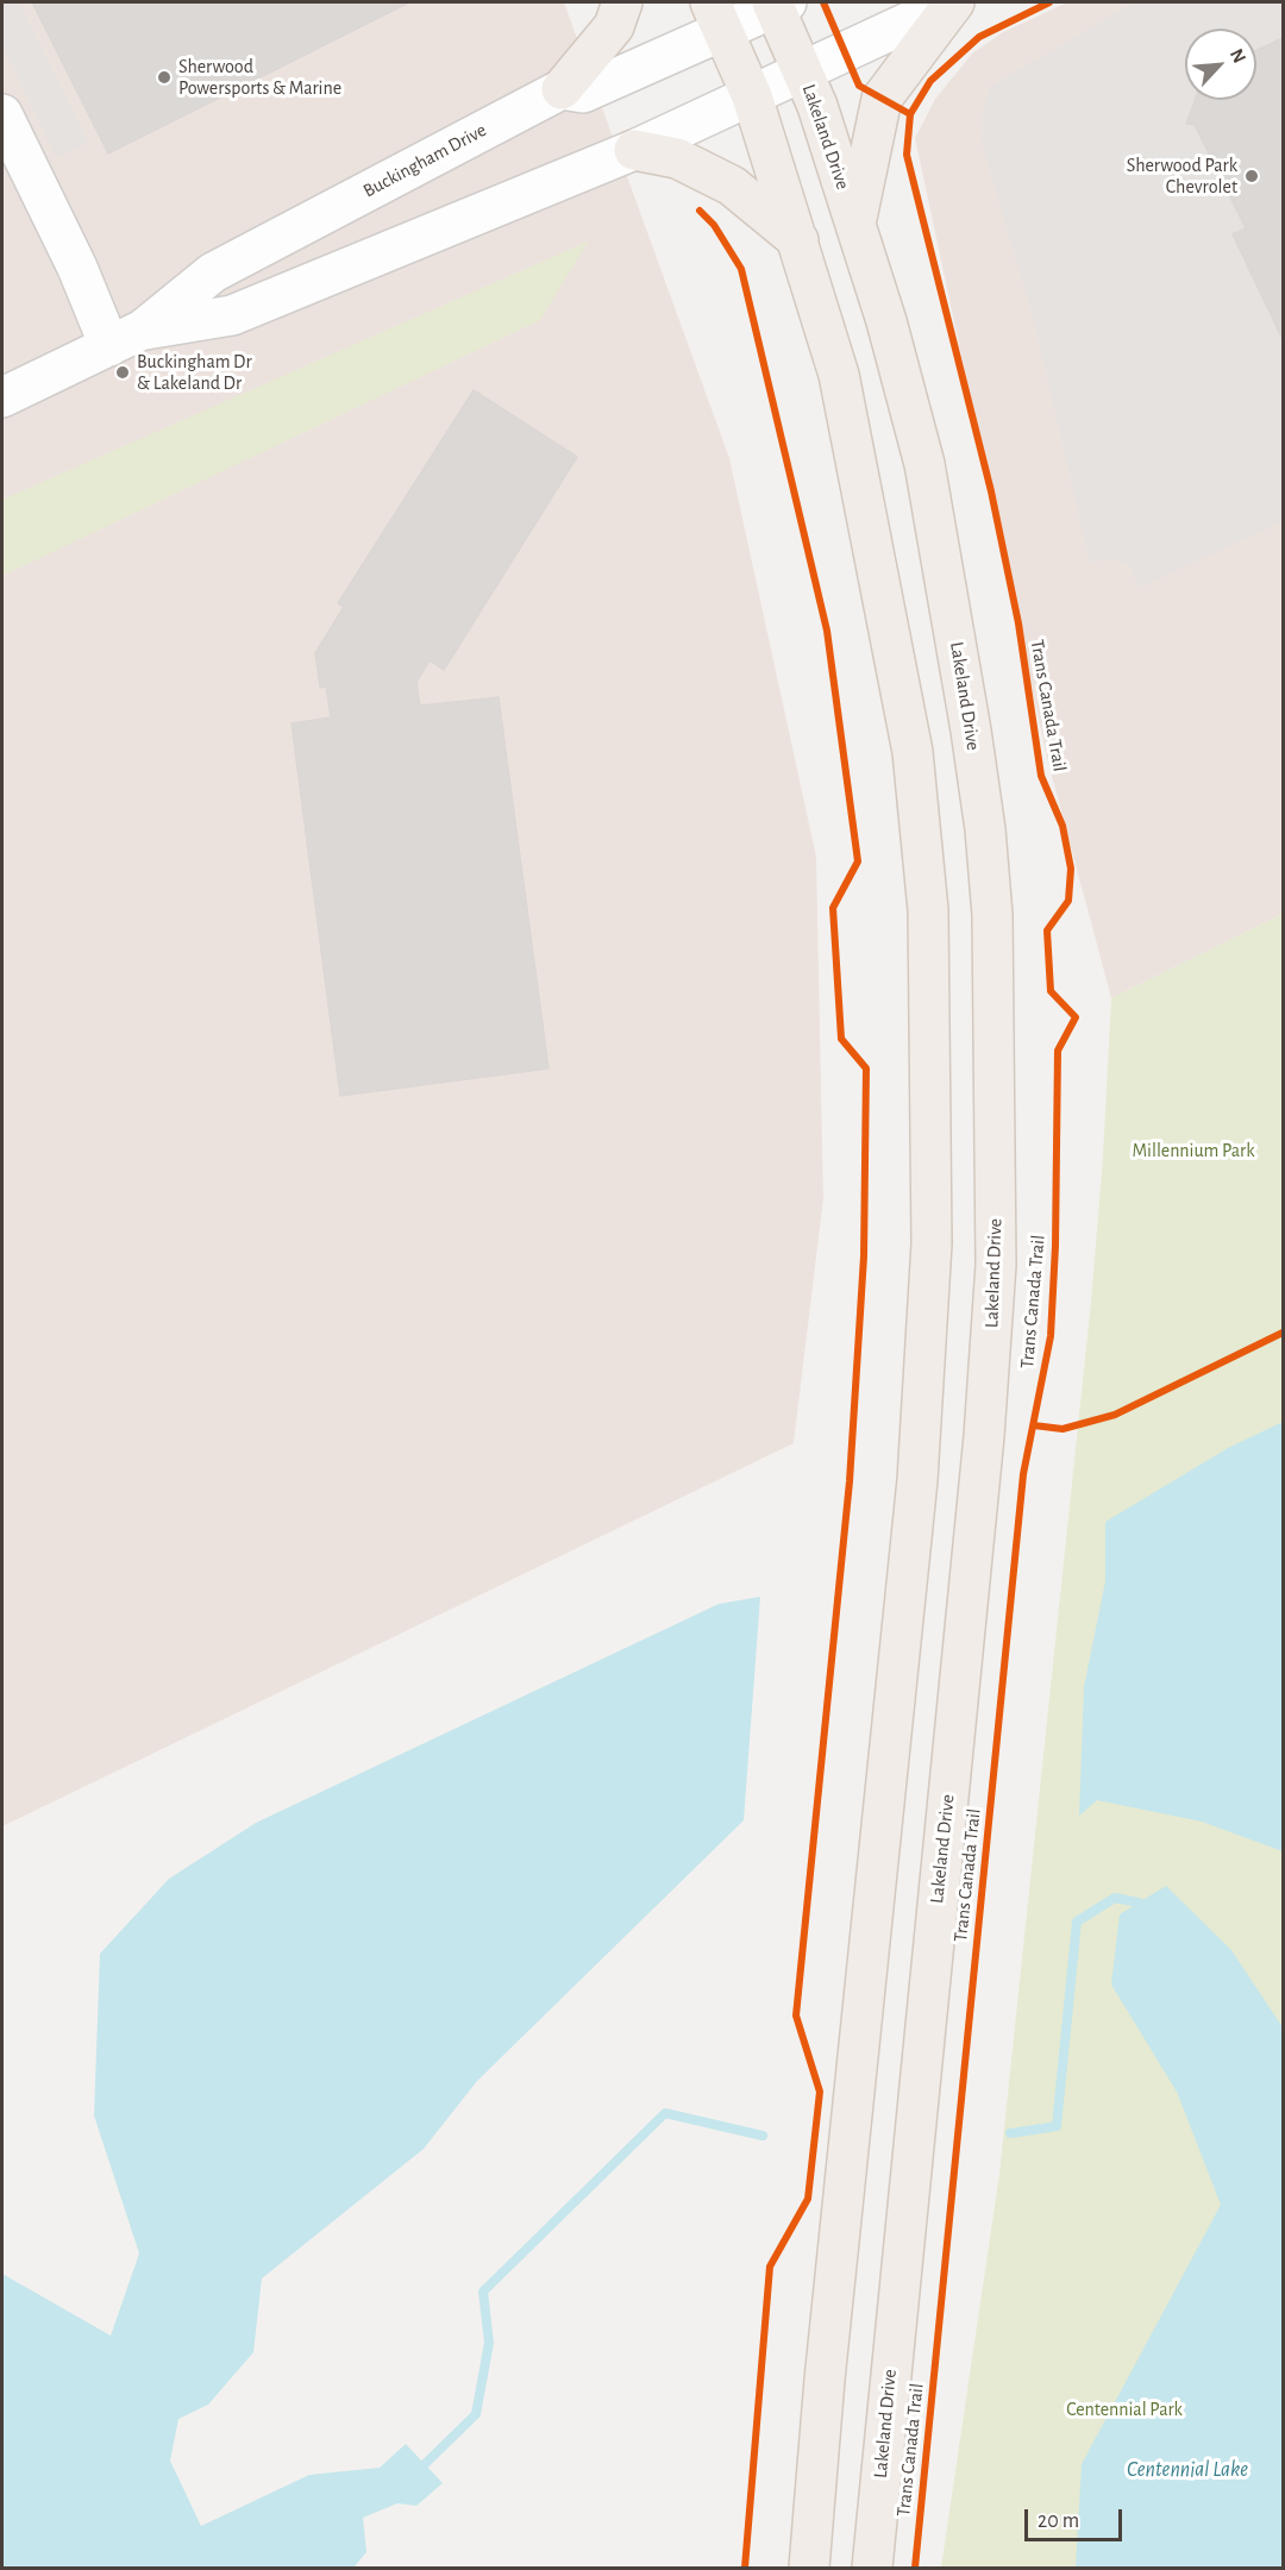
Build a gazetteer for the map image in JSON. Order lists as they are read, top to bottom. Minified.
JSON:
{"streets":{"main road":["Lakeland Drive"],"street":["Buckingham Drive"],"cycle path":["Trans Canada Trail"]},"crossings":[["Lakeland Drive","Buckingham Drive"]],"water":["Centennial Lake"],"parks":["Millennium Park","Centennial Park"],"places":["Sherwood Powersports & Marine","Sherwood Park Chevrolet","Buckingham Dr & Lakeland Dr"],"scale_bar":"20 m","north":"top right"}
